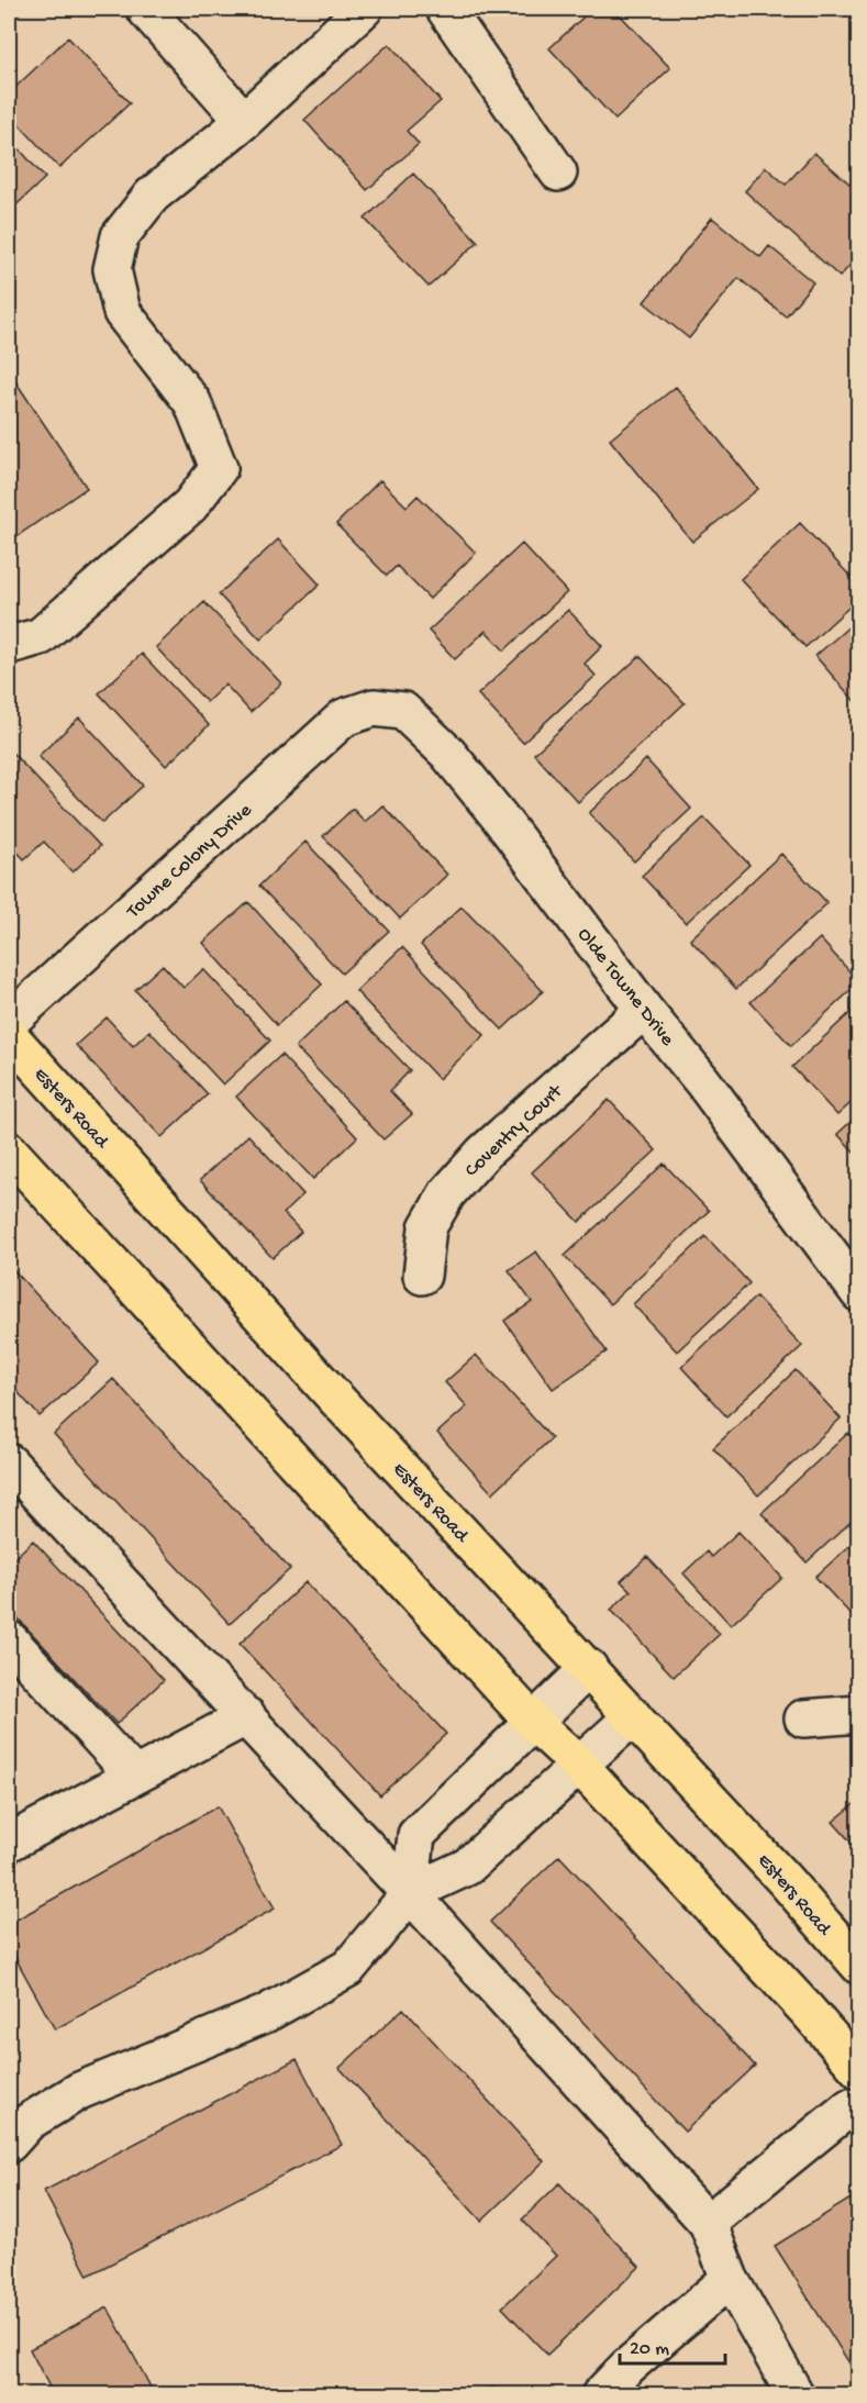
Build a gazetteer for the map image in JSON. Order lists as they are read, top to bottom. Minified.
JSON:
{"streets":{"main road":["Esters Road"],"street":["Towne Colony Drive","Olde Towne Drive","Coventry Court"]},"crossings":[["Towne Colony Drive","Olde Towne Drive"],["Olde Towne Drive","Coventry Court"]],"scale_bar":"20 m"}
